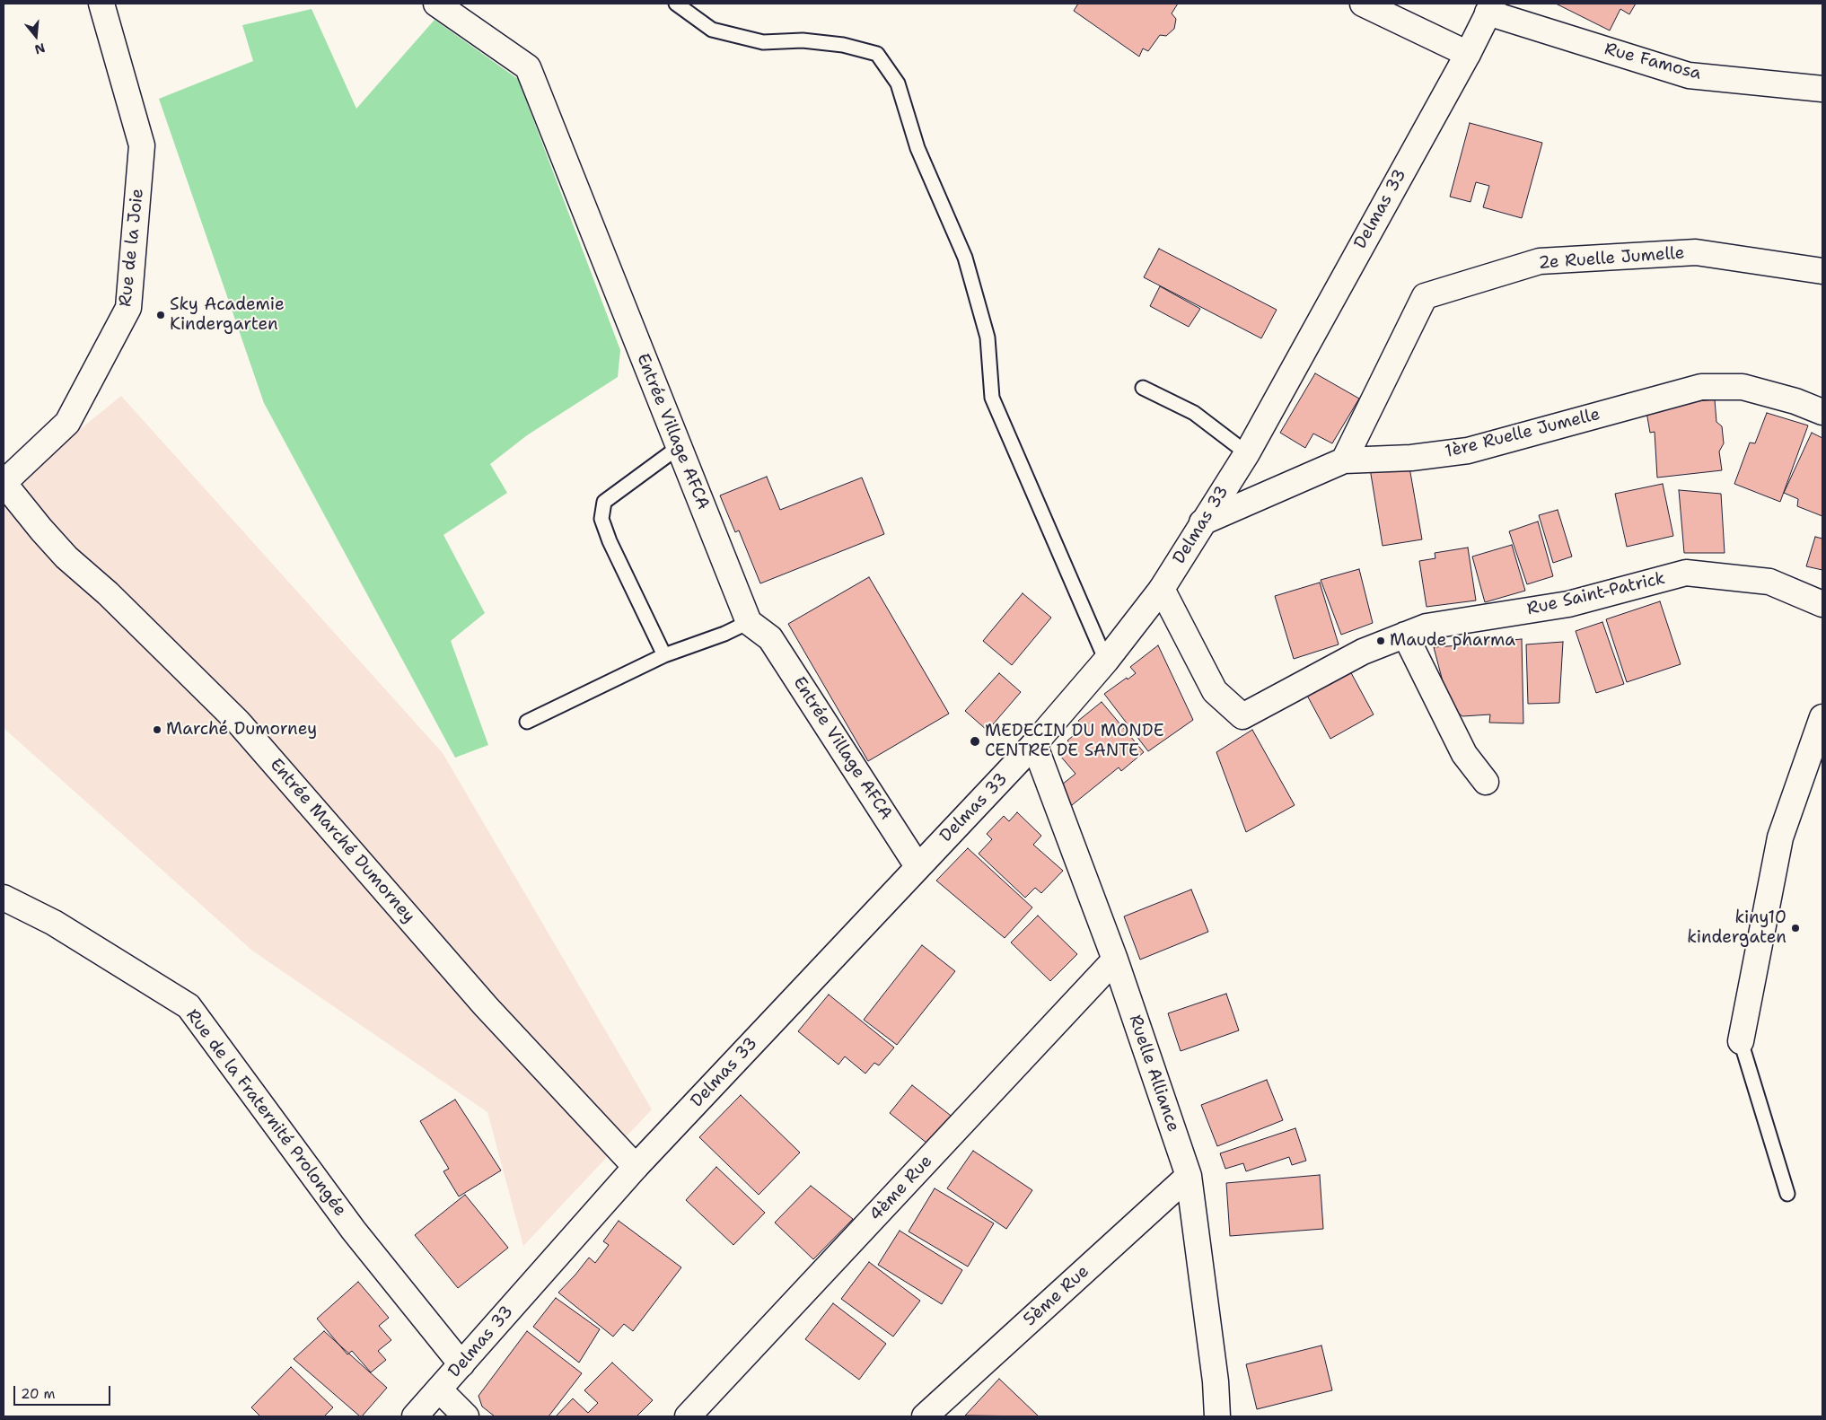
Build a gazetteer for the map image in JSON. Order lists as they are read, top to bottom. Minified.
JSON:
{"streets":{"street":["Rue Famosa","Delmas 33","Rue de la Joie","2e Ruelle Jumelle","Entrée Village AFCA","1ère Ruelle Jumelle","Rue Saint-Patrick","Entrée Marché Dumorney","Ruelle Alliance","Rue de la Fraternité Prolongée","4ème Rue","5ème Rue"]},"crossings":[["Rue Famosa","Delmas 33"],["Delmas 33","Entrée Village AFCA"],["Delmas 33","1ère Ruelle Jumelle"],["Delmas 33","Rue Saint-Patrick"],["Delmas 33","Entrée Marché Dumorney"],["Delmas 33","Ruelle Alliance"],["Delmas 33","Rue de la Fraternité Prolongée"],["Rue de la Joie","Entrée Marché Dumorney"],["2e Ruelle Jumelle","1ère Ruelle Jumelle"],["Ruelle Alliance","4ème Rue"],["Ruelle Alliance","5ème Rue"]],"places":["Sky Academie Kindergarten","Maude pharma","Marché Dumorney","MEDECIN DU MONDE CENTRE DE SANTE","kiny10 kindergaten"],"scale_bar":"20 m","north":"bottom"}
